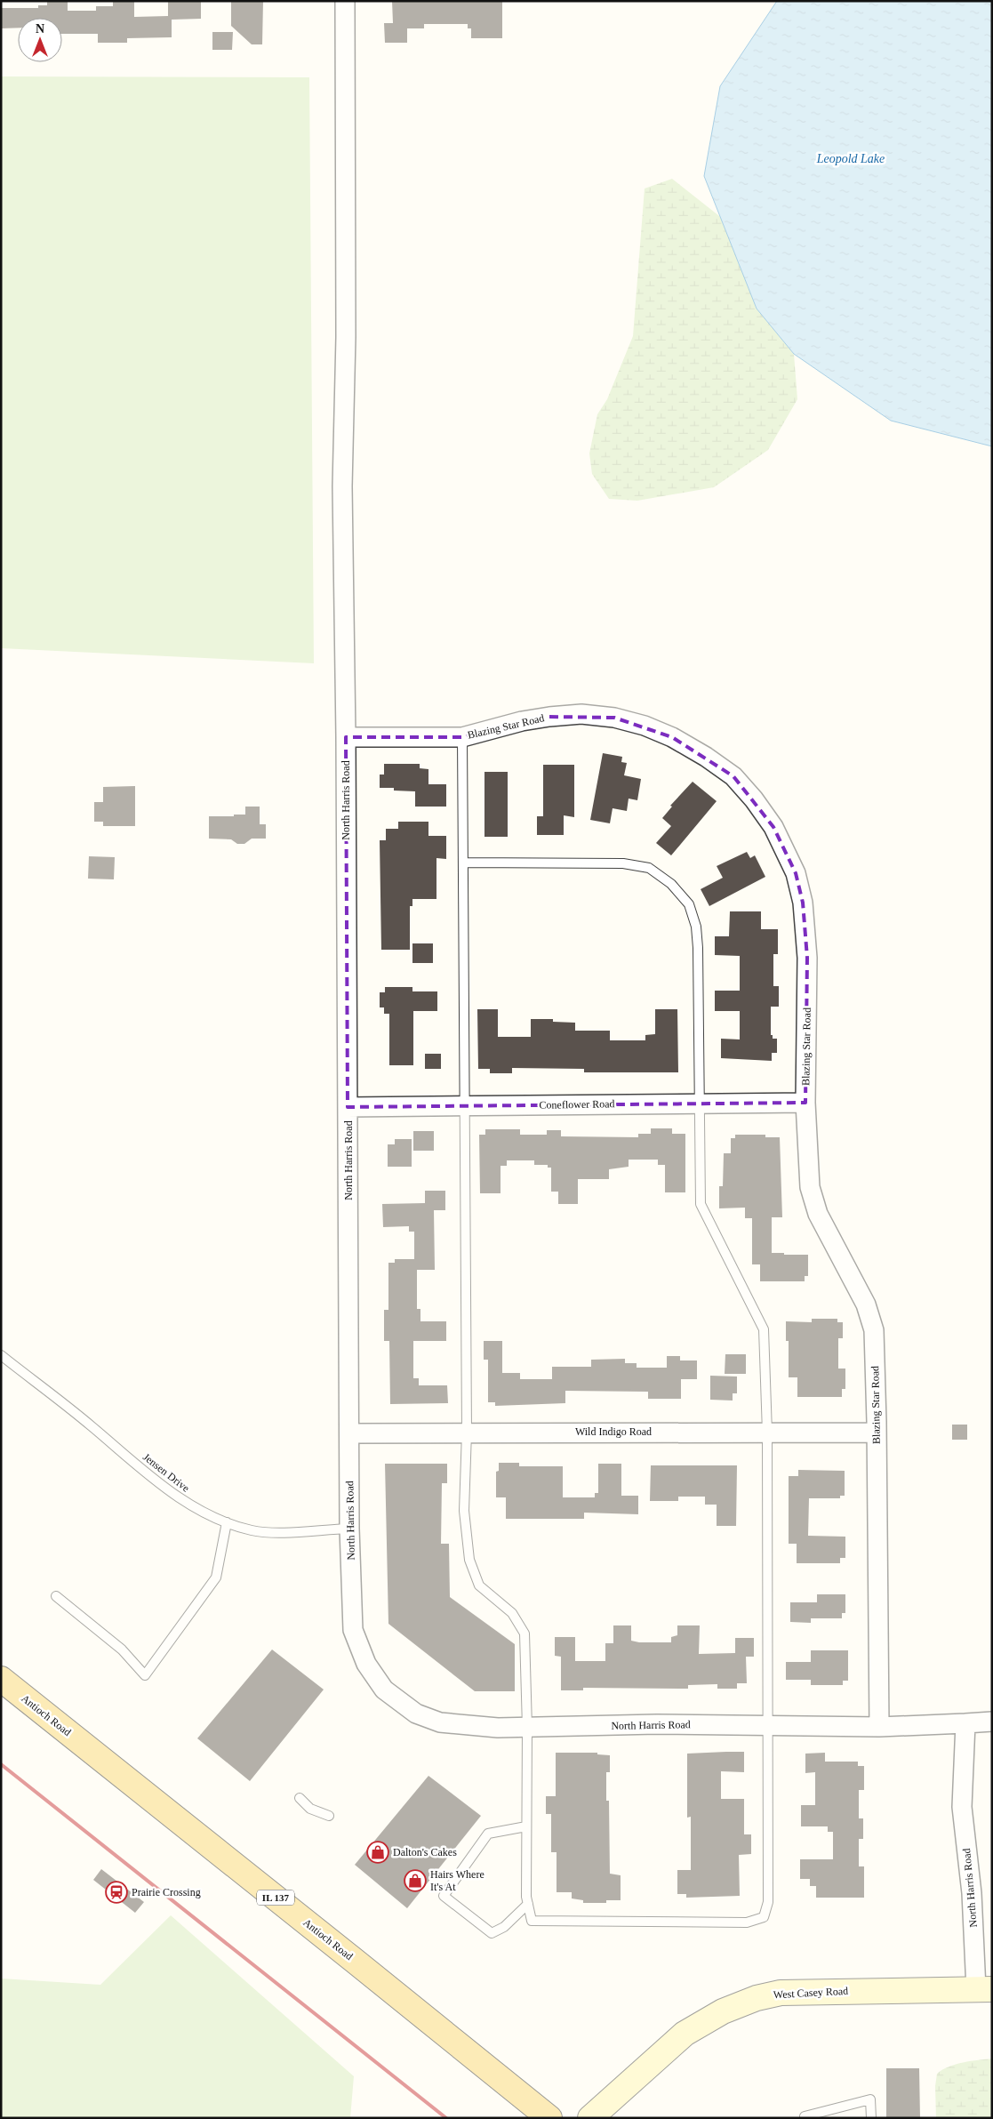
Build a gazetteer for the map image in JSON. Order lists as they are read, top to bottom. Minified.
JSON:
{"streets":{"main road":["Antioch Road","IL 137","West Casey Road"],"street":["Blazing Star Road","North Harris Road","Coneflower Road","Wild Indigo Road"],"lane":["Jensen Drive"]},"crossings":[["Blazing Star Road","North Harris Road"],["Blazing Star Road","Coneflower Road"],["Blazing Star Road","Wild Indigo Road"],["North Harris Road","Coneflower Road"],["North Harris Road","Wild Indigo Road"],["North Harris Road","Jensen Drive"],["North Harris Road","West Casey Road"]],"water":["Leopold Lake"],"places":{"shop":["Dalton's Cakes","Hairs Where It's At"],"station":["Prairie Crossing"]},"north":"top"}
